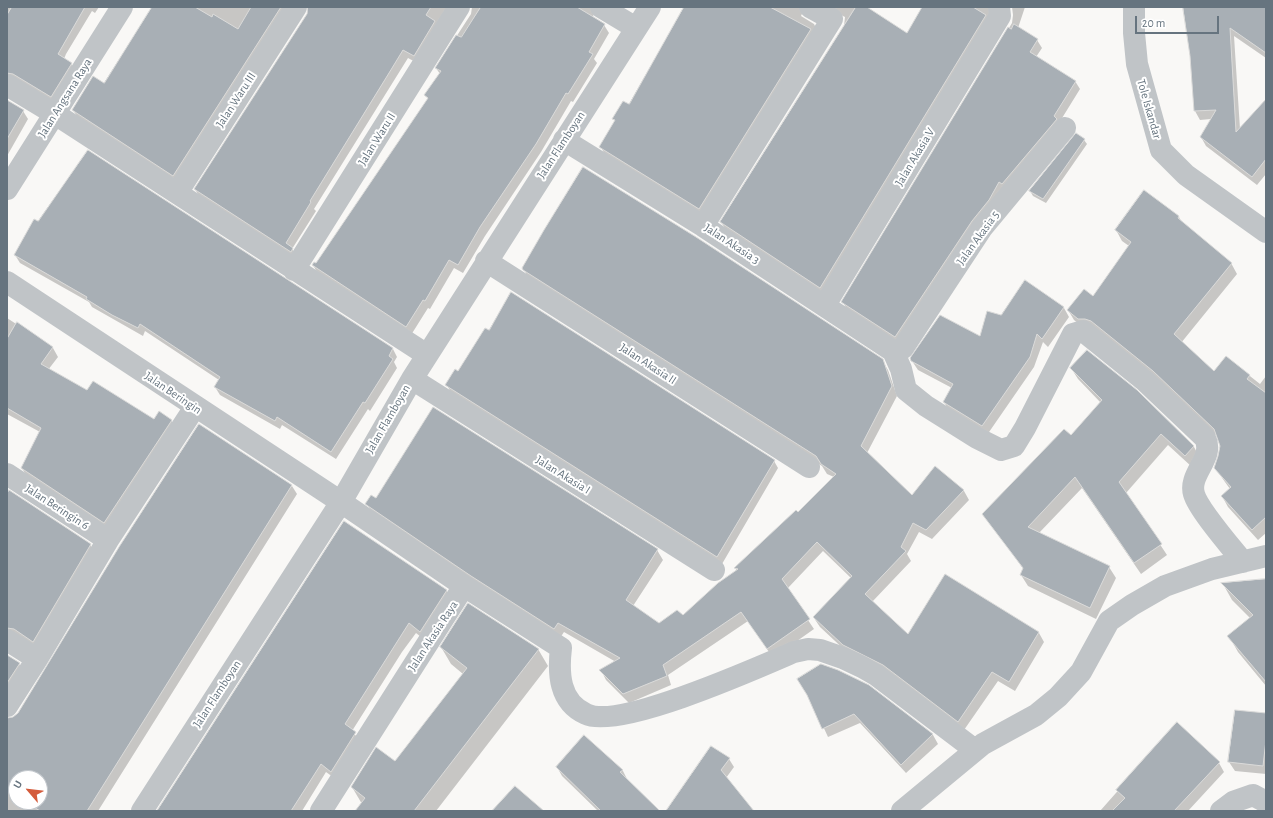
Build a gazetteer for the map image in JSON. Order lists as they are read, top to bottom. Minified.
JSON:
{"streets":{"street":["Jalan Angsana Raya","Jalan Waru III","Tole Iskandar","Jalan Waru II","Jalan Flamboyan","Jalan Akasia V","Jalan Akasia 5","Jalan Akasia 3","Jalan Akasia II","Jalan Beringin","Jalan Akasia I","Jalan Beringin 6","Jalan Akasia Raya"]},"crossings":[["Jalan Flamboyan","Jalan Akasia 3"],["Jalan Flamboyan","Jalan Akasia II"],["Jalan Flamboyan","Jalan Beringin"],["Jalan Flamboyan","Jalan Akasia I"],["Jalan Akasia V","Jalan Akasia 3"],["Jalan Akasia 5","Jalan Akasia 3"]],"scale_bar":"20 m","north":"top left"}
